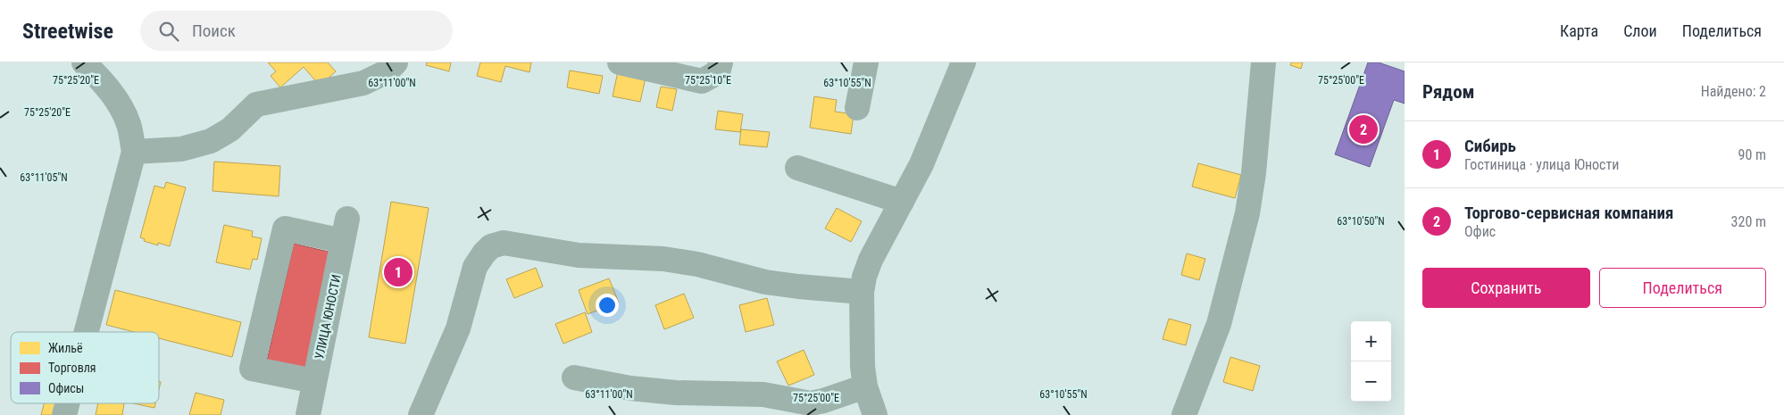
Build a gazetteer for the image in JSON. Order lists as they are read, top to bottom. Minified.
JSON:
{"streets":{"street":["УЛИЦА ЮНОСТИ"]},"legend":["Жильё","Торговля","Офисы"],"page":{"header":"Streetwise","search":"Поиск","nav":["Карта","Слои","Поделиться"],"heading":["Рядом","Найдено: 2"],"pins":["2","1"],"list":[{"mark":"1","name":"Сибирь","note":"Гостиница · улица Юности","value":"90 m"},{"mark":"2","name":"Торгово-сервисная компания","note":"Офис","value":"320 m"}],"buttons":["Сохранить","Поделиться"],"map_buttons":["+","−"]},"coordinates":["75°25'20\"E","75°25'10\"E","75°25'00\"E","63°11'00\"N","63°10'55\"N","63°11'05\"N","63°10'50\"N"]}
